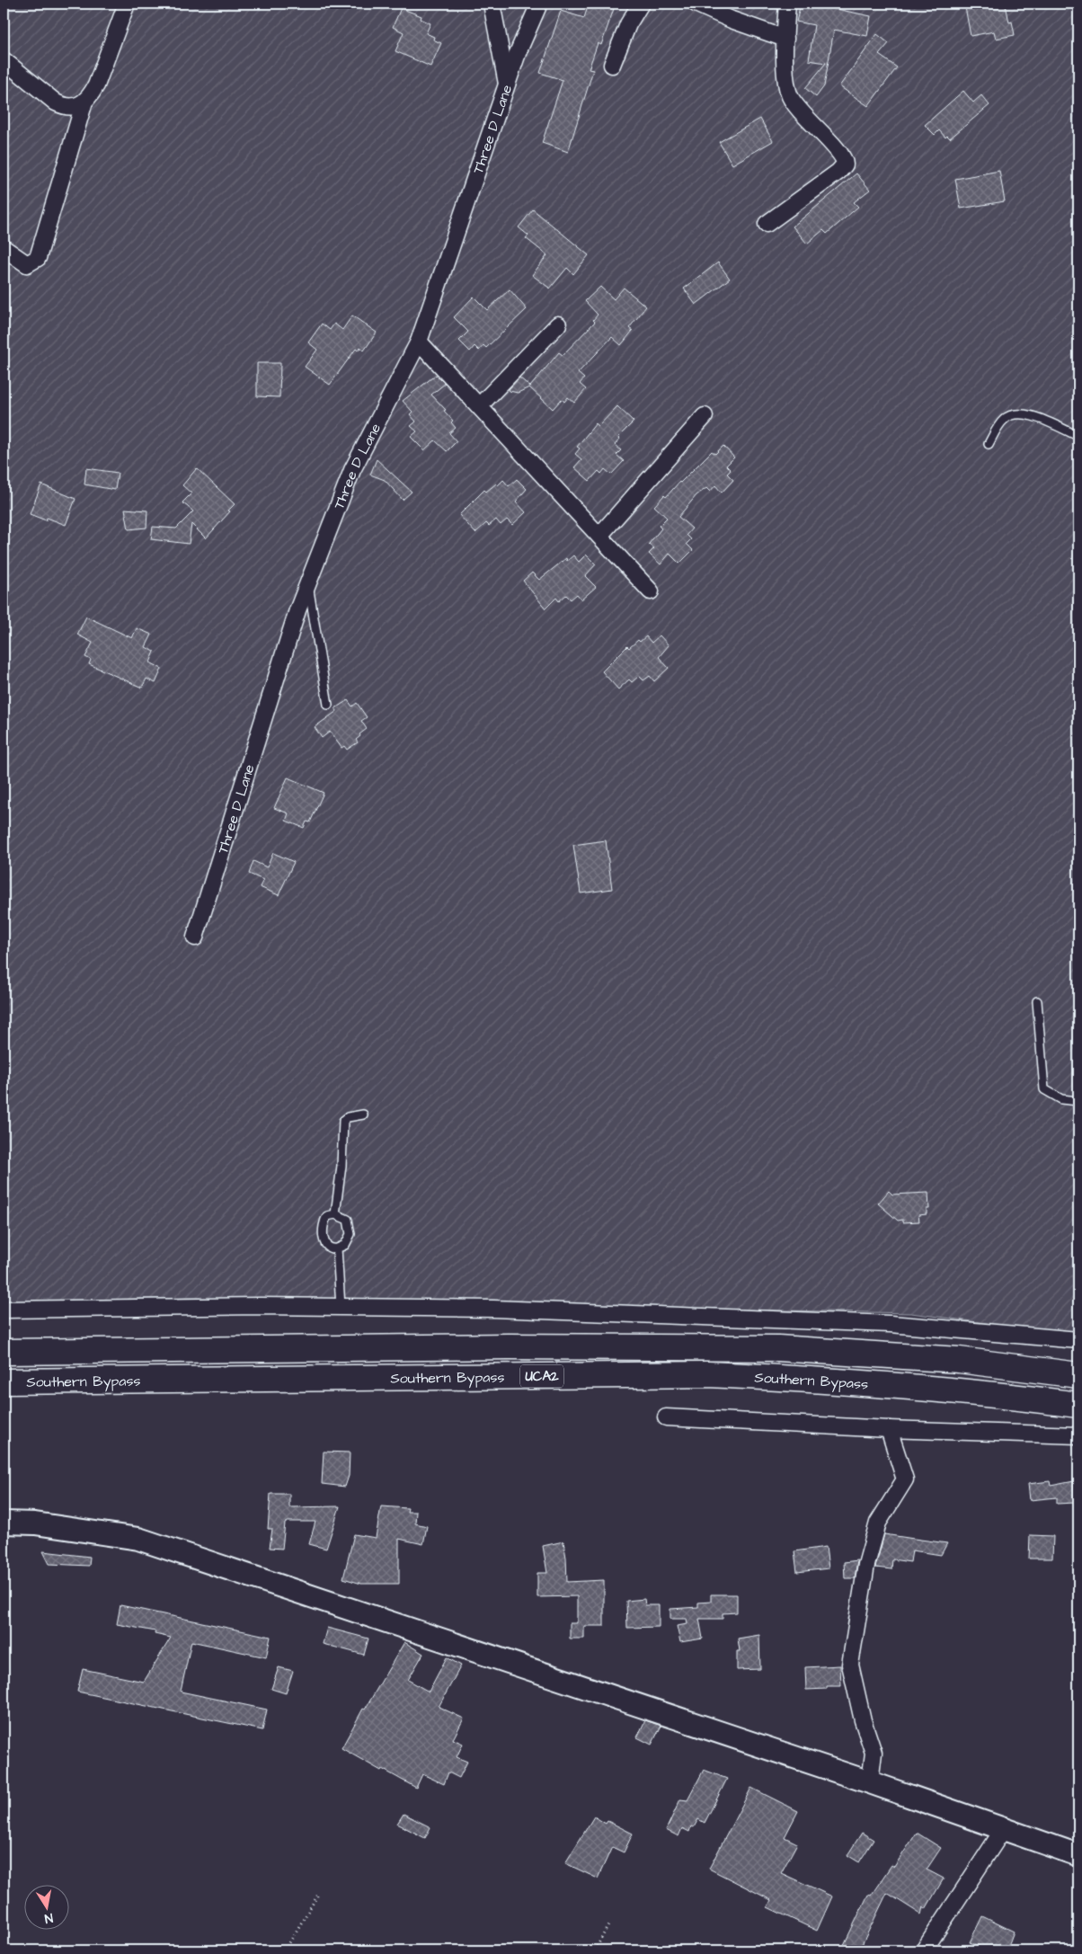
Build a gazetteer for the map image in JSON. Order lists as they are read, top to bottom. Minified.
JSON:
{"streets":{"highway":["UCA2","Southern Bypass"],"street":["Three D Lane"]},"north":"bottom"}
